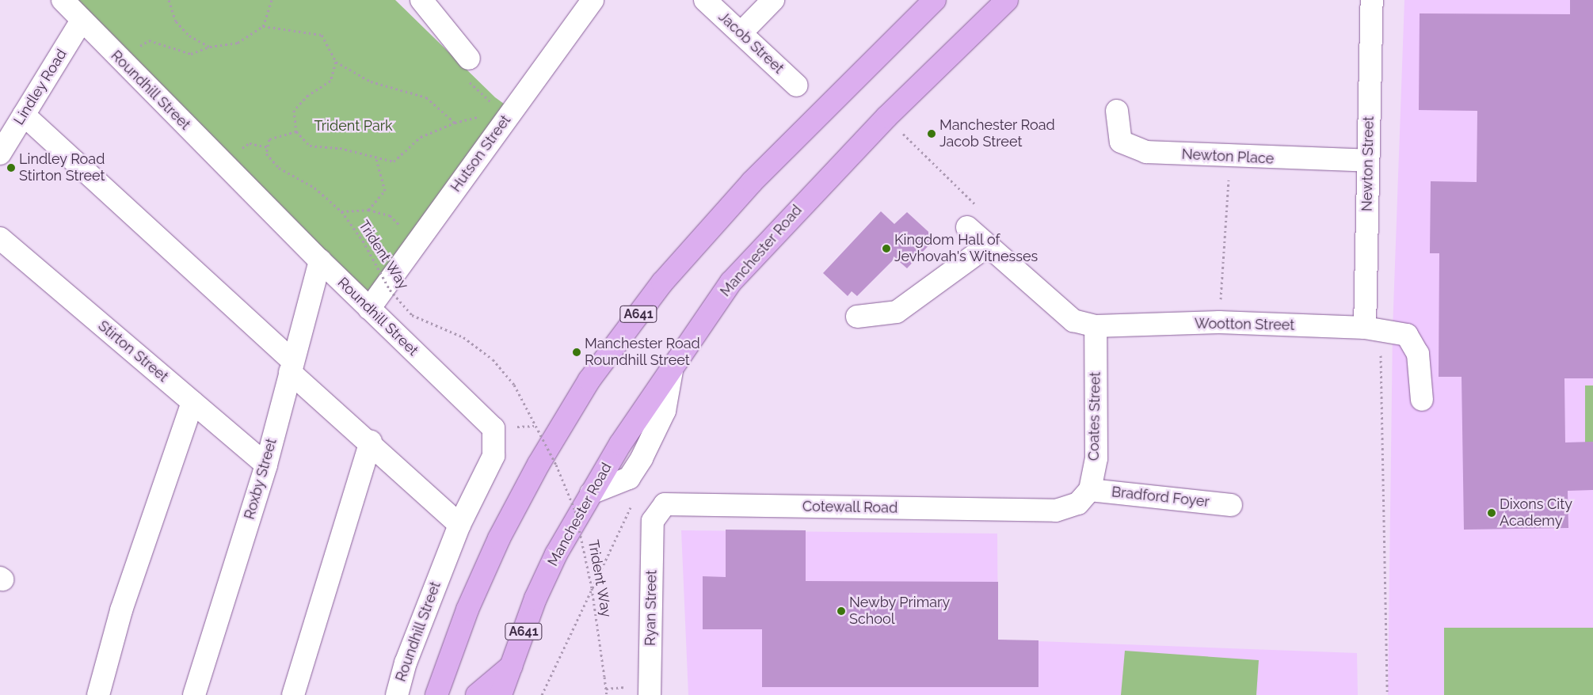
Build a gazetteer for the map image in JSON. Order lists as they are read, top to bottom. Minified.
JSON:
{"streets":{"main road":["Manchester Road","A641"],"street":["Jacob Street","Lindley Road","Roundhill Street","Hutson Street","Newton Place","Newton Street","Wootton Street","Stirton Street","Coates Street","Roxby Street","Bradford Foyer","Cotewall Road","Ryan Street"],"path":["Trident Way"]},"crossings":[["Lindley Road","Roundhill Street"],["Roundhill Street","Hutson Street"],["Roundhill Street","Roxby Street"],["Newton Place","Newton Street"],["Newton Street","Wootton Street"],["Wootton Street","Coates Street"],["Stirton Street","Roxby Street"],["Coates Street","Bradford Foyer"],["Coates Street","Cotewall Road"],["Bradford Foyer","Cotewall Road"],["Cotewall Road","Ryan Street"]],"parks":["Trident Park"],"places":["Manchester Road Jacob Street","Lindley Road Stirton Street","Kingdom Hall of Jevhovah's Witnesses","Manchester Road Roundhill Street","Dixons City Academy","Newby Primary School"]}
